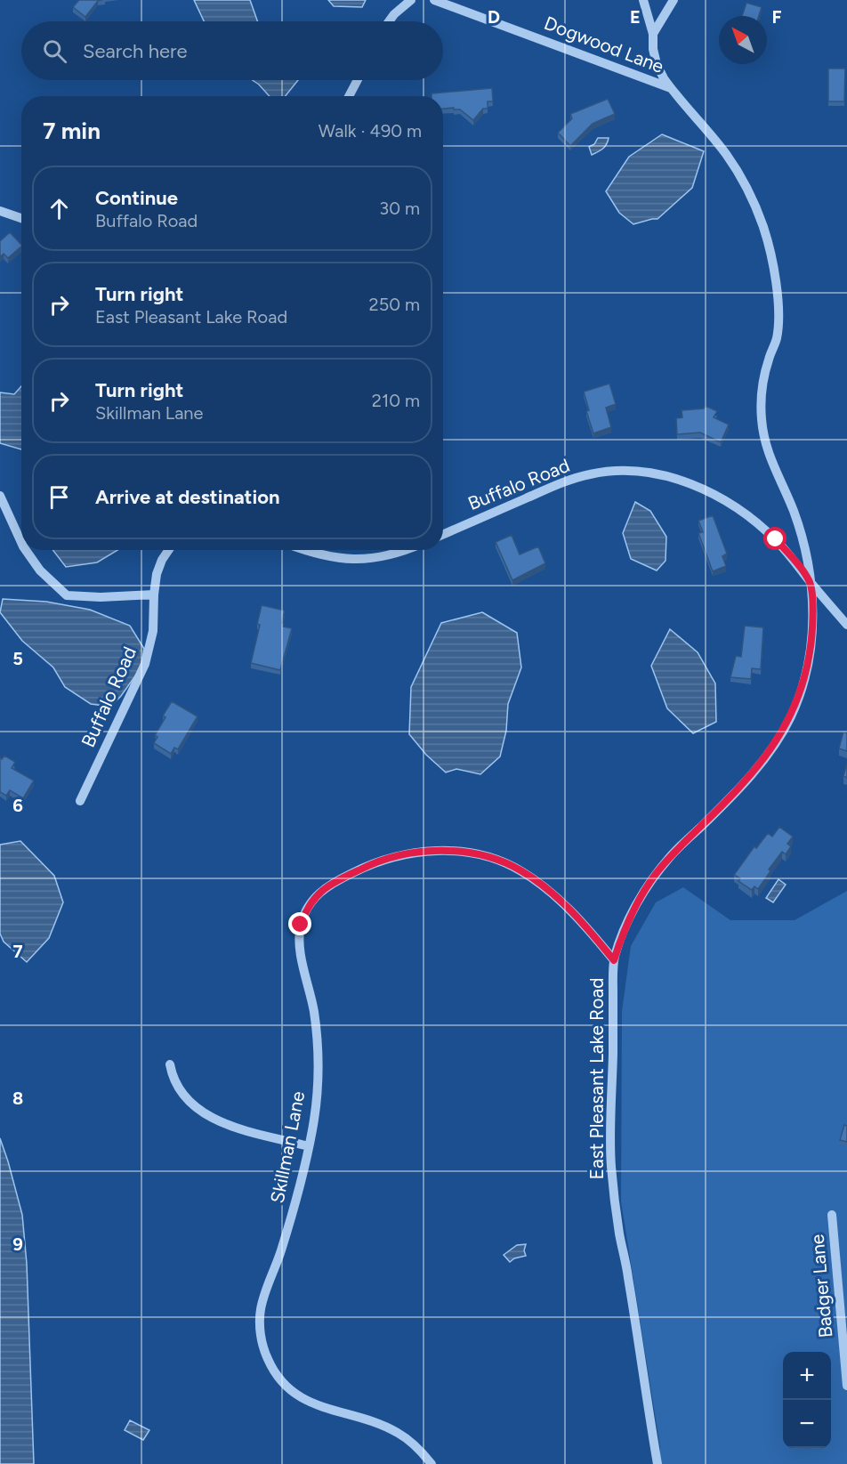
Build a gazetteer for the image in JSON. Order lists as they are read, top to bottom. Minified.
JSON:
{"streets":{"street":["Dogwood Lane","Buffalo Road","East Pleasant Lake Road","Skillman Lane","Badger Lane"]},"crossings":[["Dogwood Lane","East Pleasant Lake Road"],["Buffalo Road","East Pleasant Lake Road"],["East Pleasant Lake Road","Skillman Lane"]],"north":"top left","page":{"search":"Search here","heading":["7 min","Walk · 490 m"],"list":[["Continue","Buffalo Road","30 m"],["Turn right","East Pleasant Lake Road","250 m"],["Turn right","Skillman Lane","210 m"],"Arrive at destination"],"map_buttons":["+","−"]},"grid":{"columns":["D","E","F"],"rows":["5","6","7","8","9"]}}
